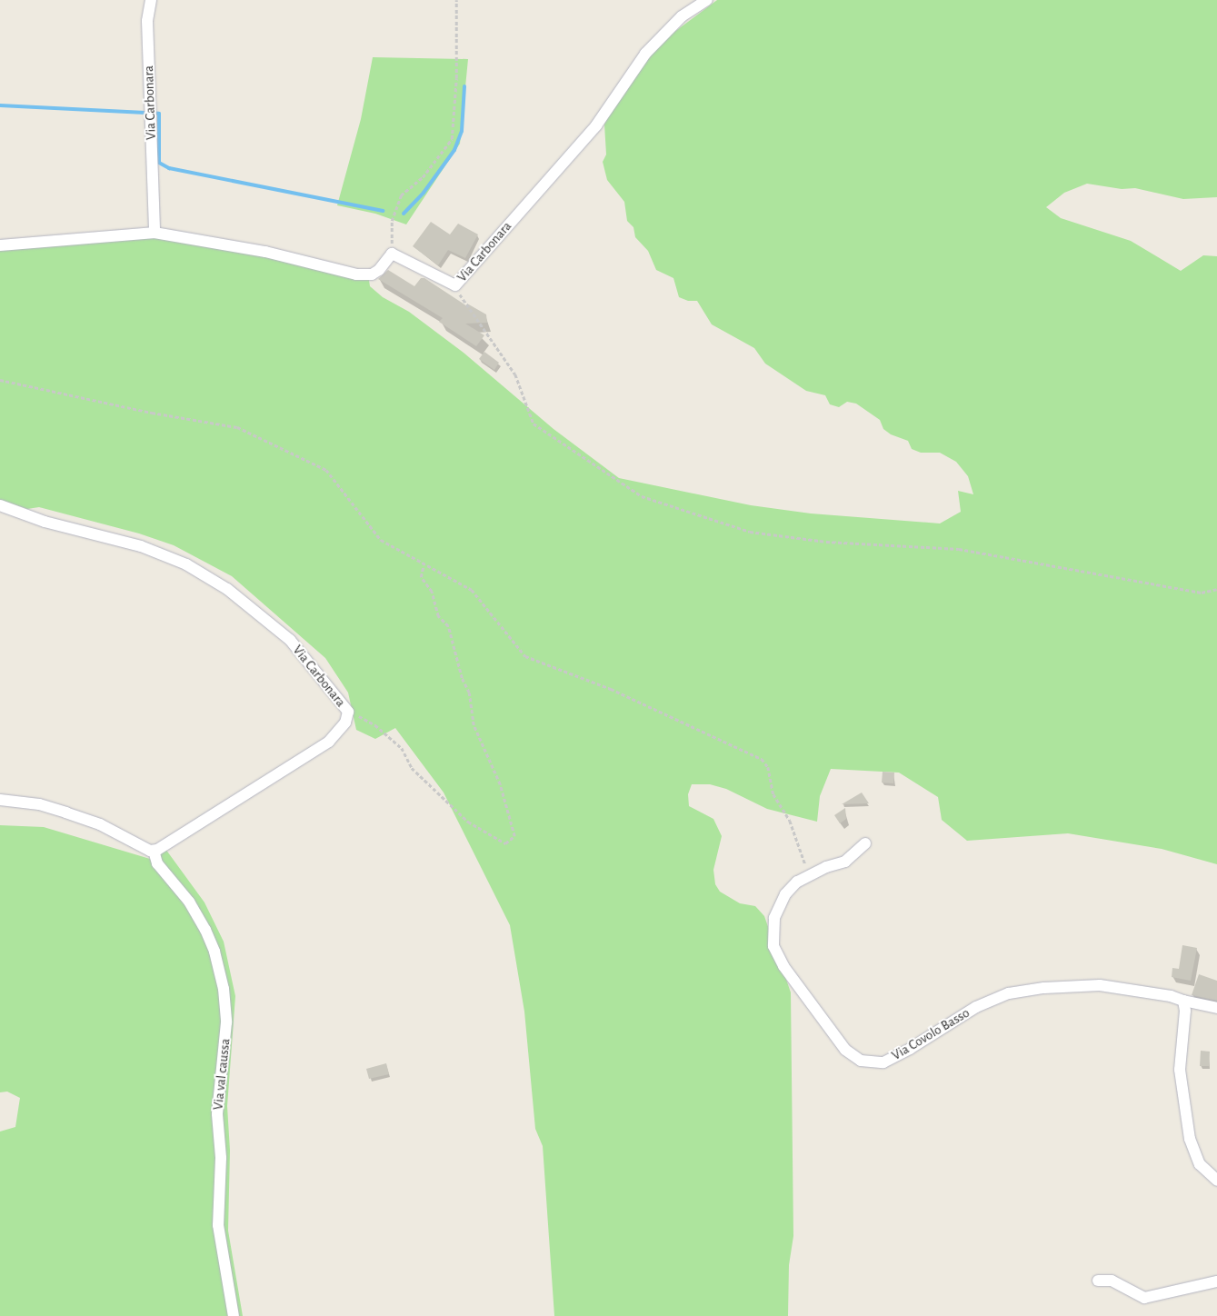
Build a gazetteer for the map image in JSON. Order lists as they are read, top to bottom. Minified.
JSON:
{"streets":{"street":["Via Carbonara","Via Covolo Basso","Via val caussa"]},"crossings":[["Via Carbonara","Via val caussa"]]}
